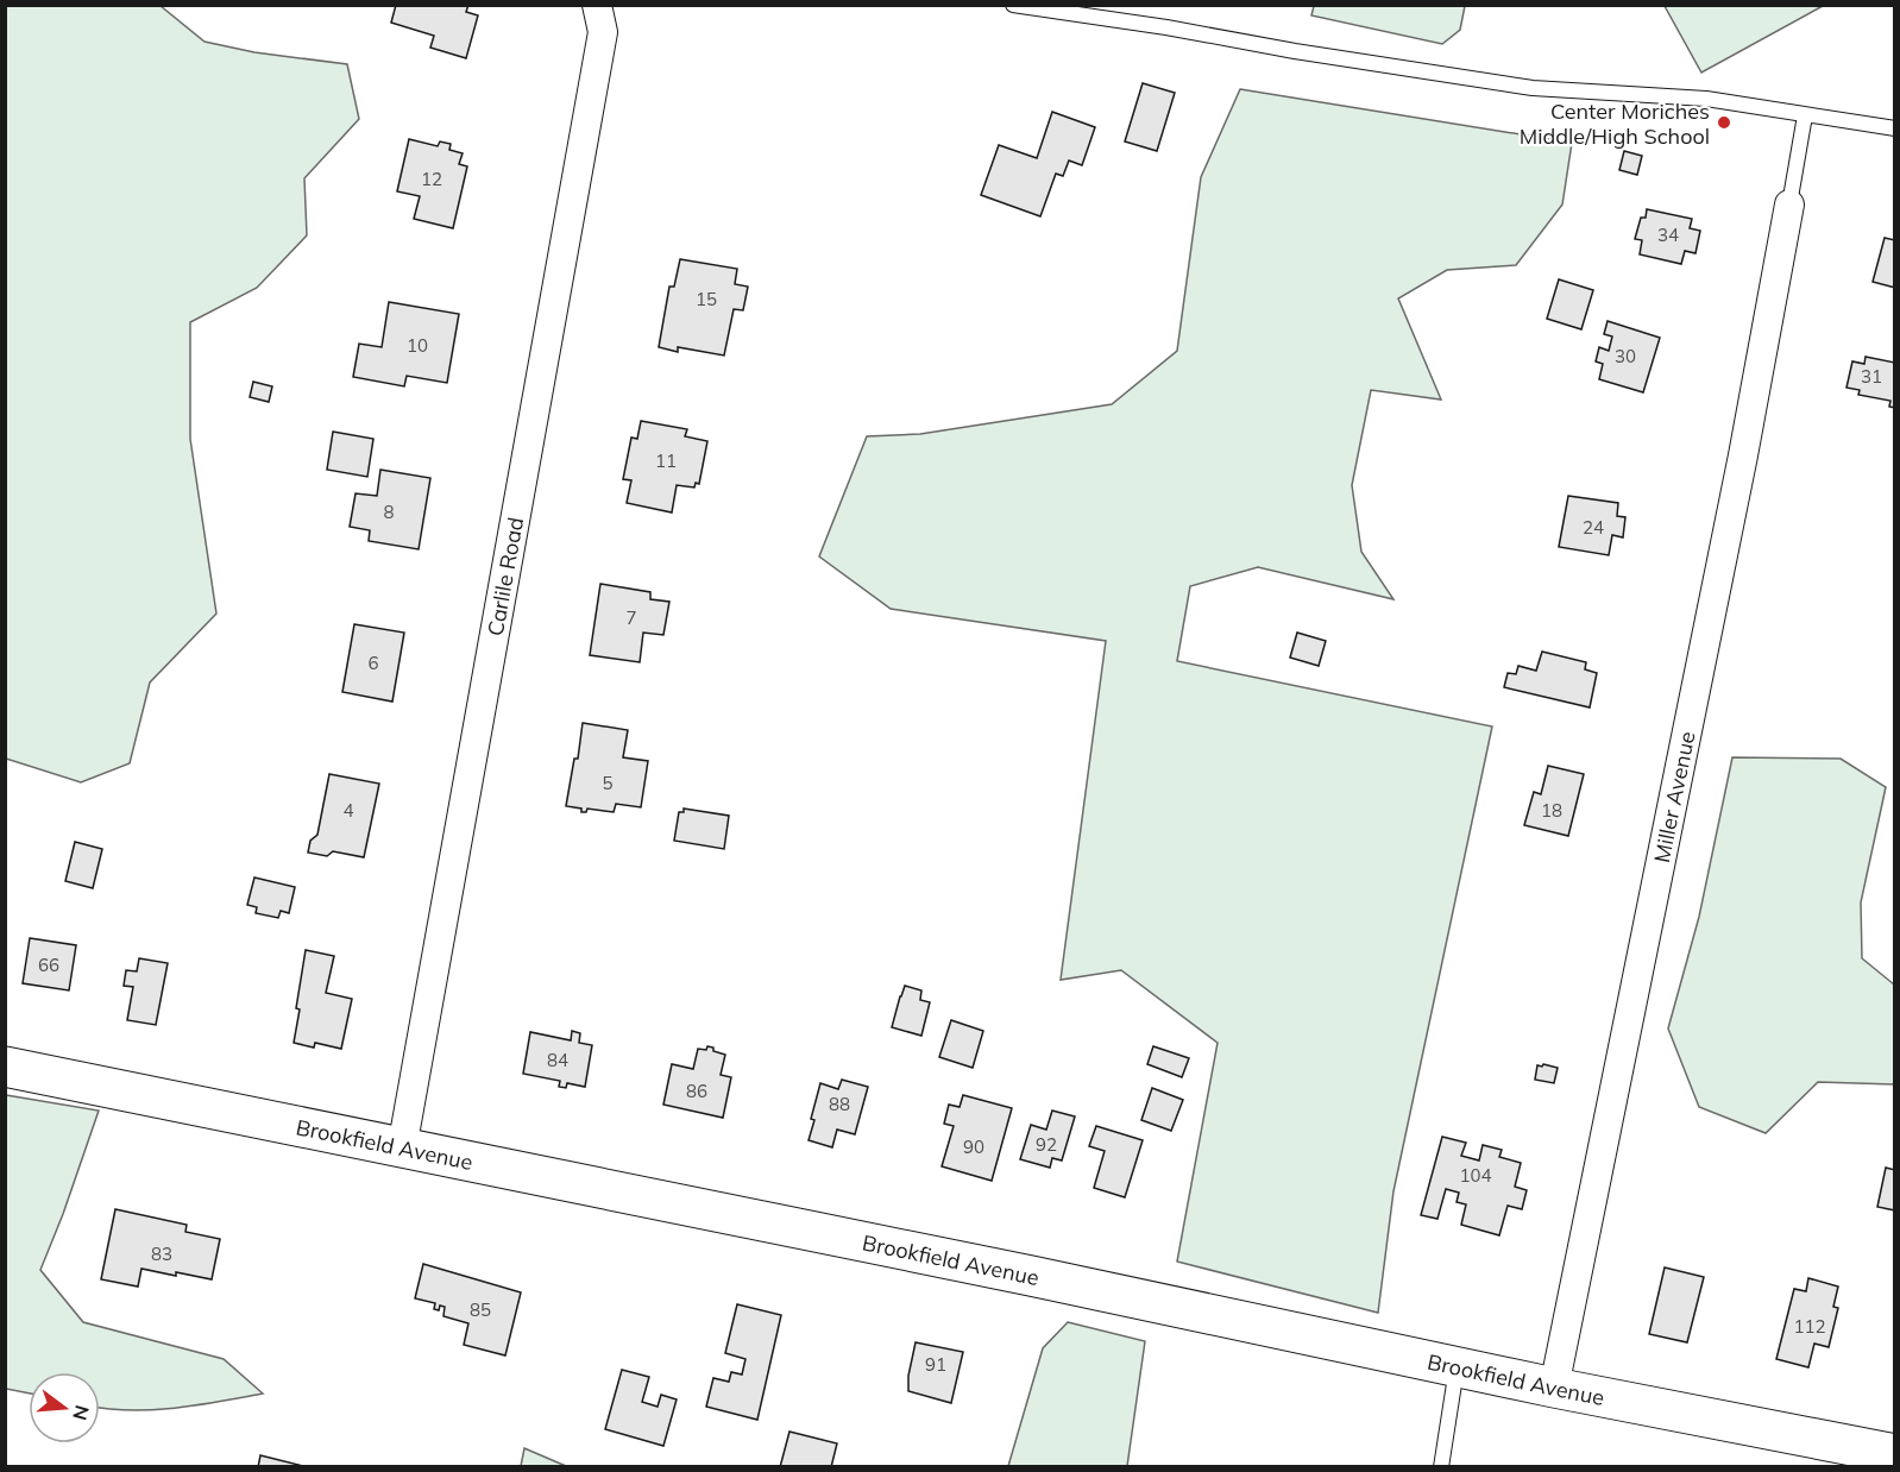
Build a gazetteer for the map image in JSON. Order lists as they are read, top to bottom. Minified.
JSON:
{"streets":{"main road":["Brookfield Avenue"],"street":["Carlile Road","Miller Avenue"]},"crossings":[["Carlile Road","Brookfield Avenue"],["Miller Avenue","Brookfield Avenue"]],"places":["Center Moriches Middle/High School"],"house_numbers":["12","34","15","10","30","31","11","8","24","7","6","5","4","18","66","84","86","88","92","90","104","83","85","112","91"],"north":"right"}
